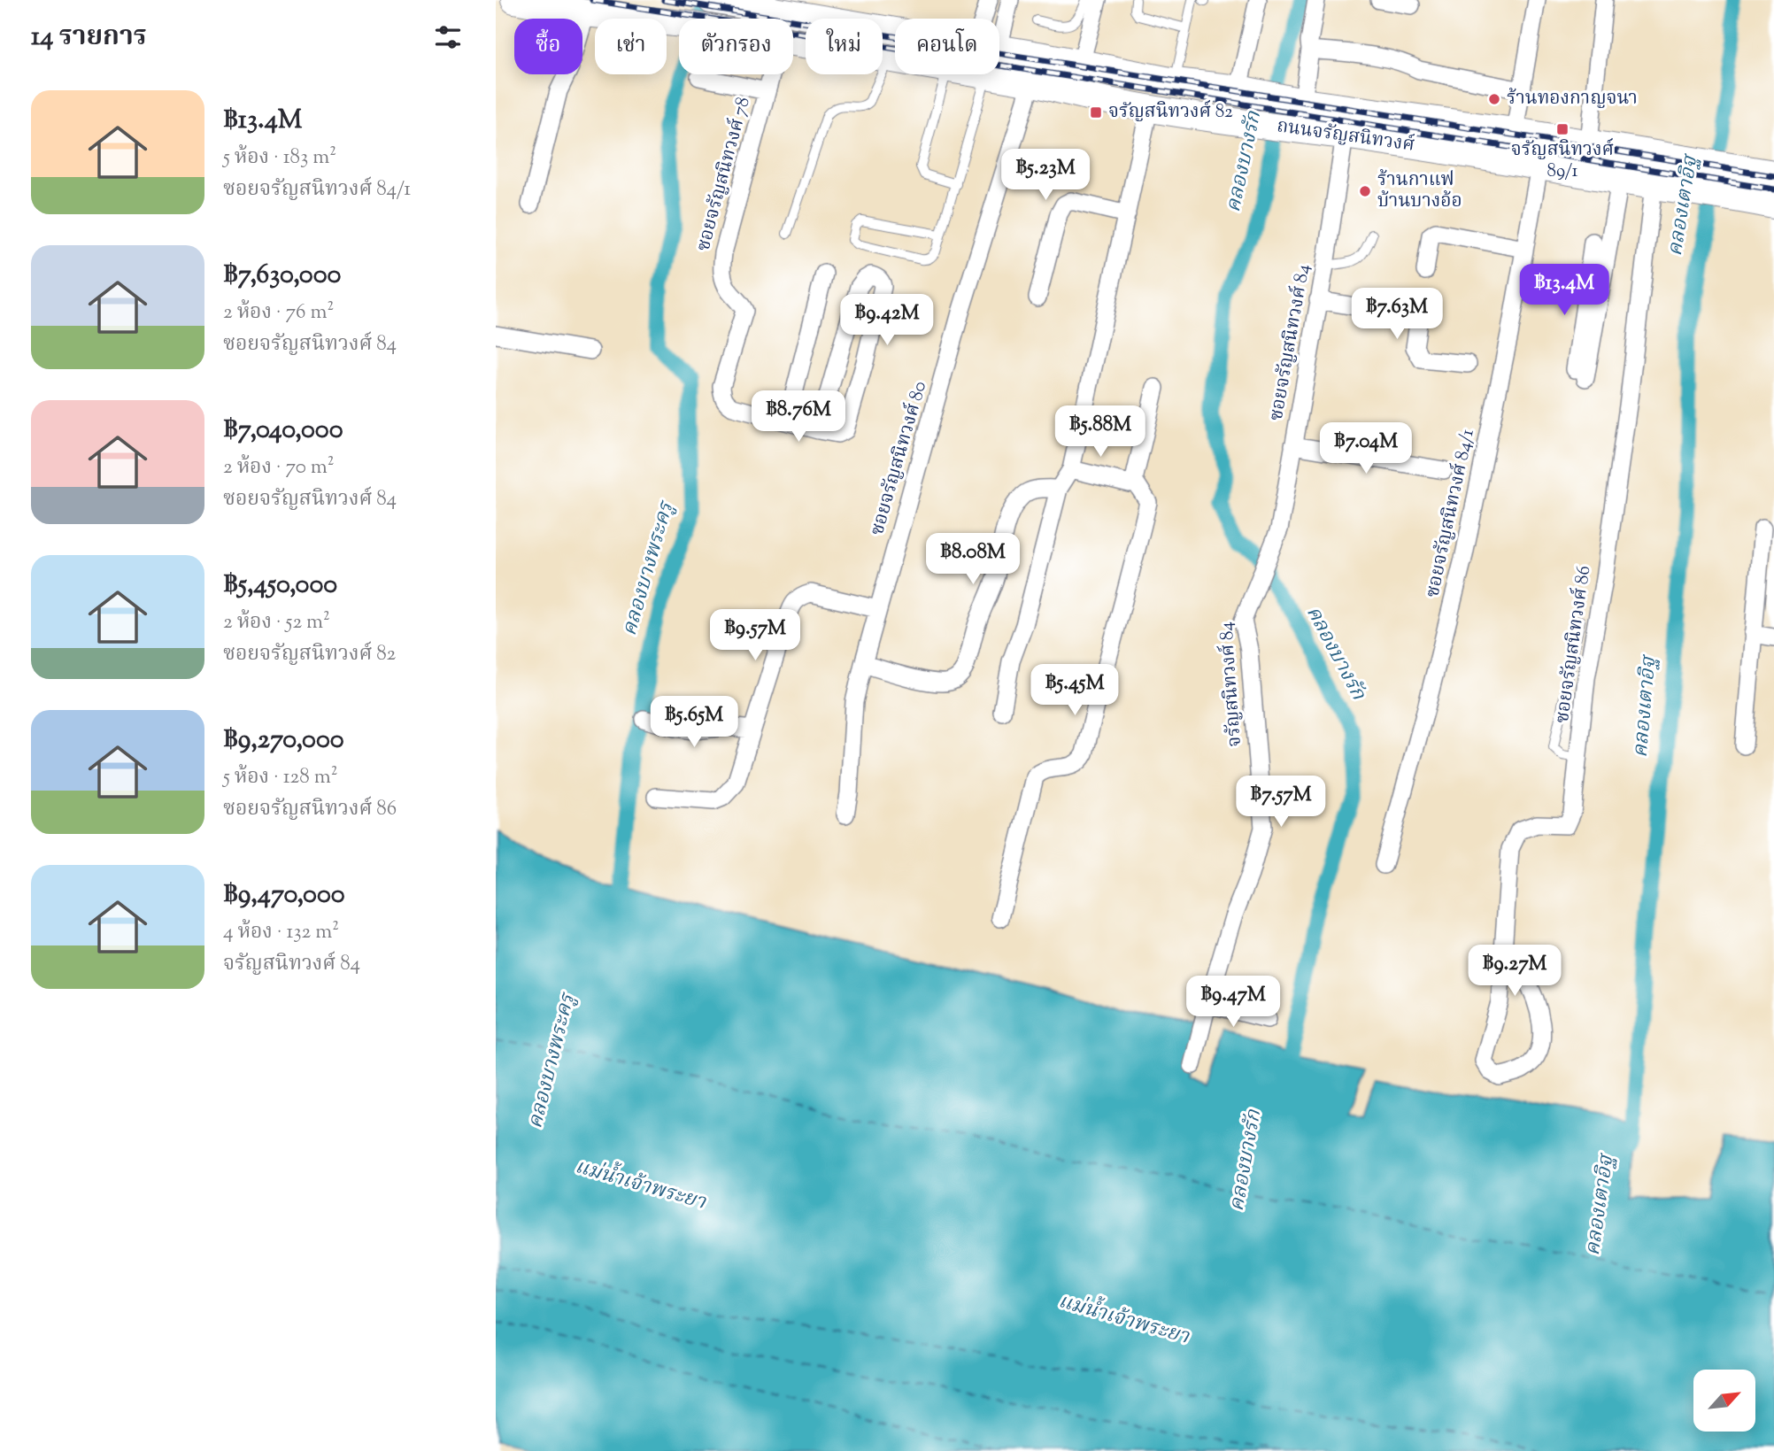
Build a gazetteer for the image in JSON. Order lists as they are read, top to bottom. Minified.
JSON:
{"streets":{"main road":["ถนนจรัญสนิทวงศ์"],"street":["ซอยจรัญสนิทวงศ์ 78","ซอยจรัญสนิทวงศ์ 84","ซอยจรัญสนิทวงศ์ 80","ซอยจรัญสนิทวงศ์ 84/1","ซอยจรัญสนิทวงศ์ 86","จรัญสนิทวงศ์ 84"]},"crossings":[["ถนนจรัญสนิทวงศ์","ซอยจรัญสนิทวงศ์ 84"],["ถนนจรัญสนิทวงศ์","ซอยจรัญสนิทวงศ์ 80"],["ถนนจรัญสนิทวงศ์","ซอยจรัญสนิทวงศ์ 84/1"],["ถนนจรัญสนิทวงศ์","ซอยจรัญสนิทวงศ์ 86"],["ซอยจรัญสนิทวงศ์ 84","จรัญสนิทวงศ์ 84"]],"water":["คลองบางรัก","คลองเตาอิฐ","คลองบางพระครู","แม่น้ำเจ้าพระยา"],"places":{"other":["ร้านทองกาญจนา","ร้านกาแฟ บ้านบางอ้อ"],"transit":["จรัญสนิทวงศ์ 82","จรัญสนิทวงศ์ 89/1"]},"north":"top right","page":{"heading":"14 รายการ","chip":["ซื้อ","เช่า","ตัวกรอง","ใหม่","คอนโด"],"list":[{"name":"฿13.4M","note":"5 ห้อง · 183 m² · ซอยจรัญสนิทวงศ์ 84/1"},{"name":"฿7,630,000","note":"2 ห้อง · 76 m² · ซอยจรัญสนิทวงศ์ 84"},{"name":"฿7,040,000","note":"2 ห้อง · 70 m² · ซอยจรัญสนิทวงศ์ 84"},{"name":"฿5,450,000","note":"2 ห้อง · 52 m² · ซอยจรัญสนิทวงศ์ 82"},{"name":"฿9,270,000","note":"5 ห้อง · 128 m² · ซอยจรัญสนิทวงศ์ 86"},{"name":"฿9,470,000","note":"4 ห้อง · 132 m² · จรัญสนิทวงศ์ 84"}],"price":["฿5.23M","฿13.4M","฿7.63M","฿9.42M","฿8.76M","฿5.88M","฿7.04M","฿8.08M","฿9.57M","฿5.45M","฿5.65M","฿7.57M","฿9.27M","฿9.47M"]}}
